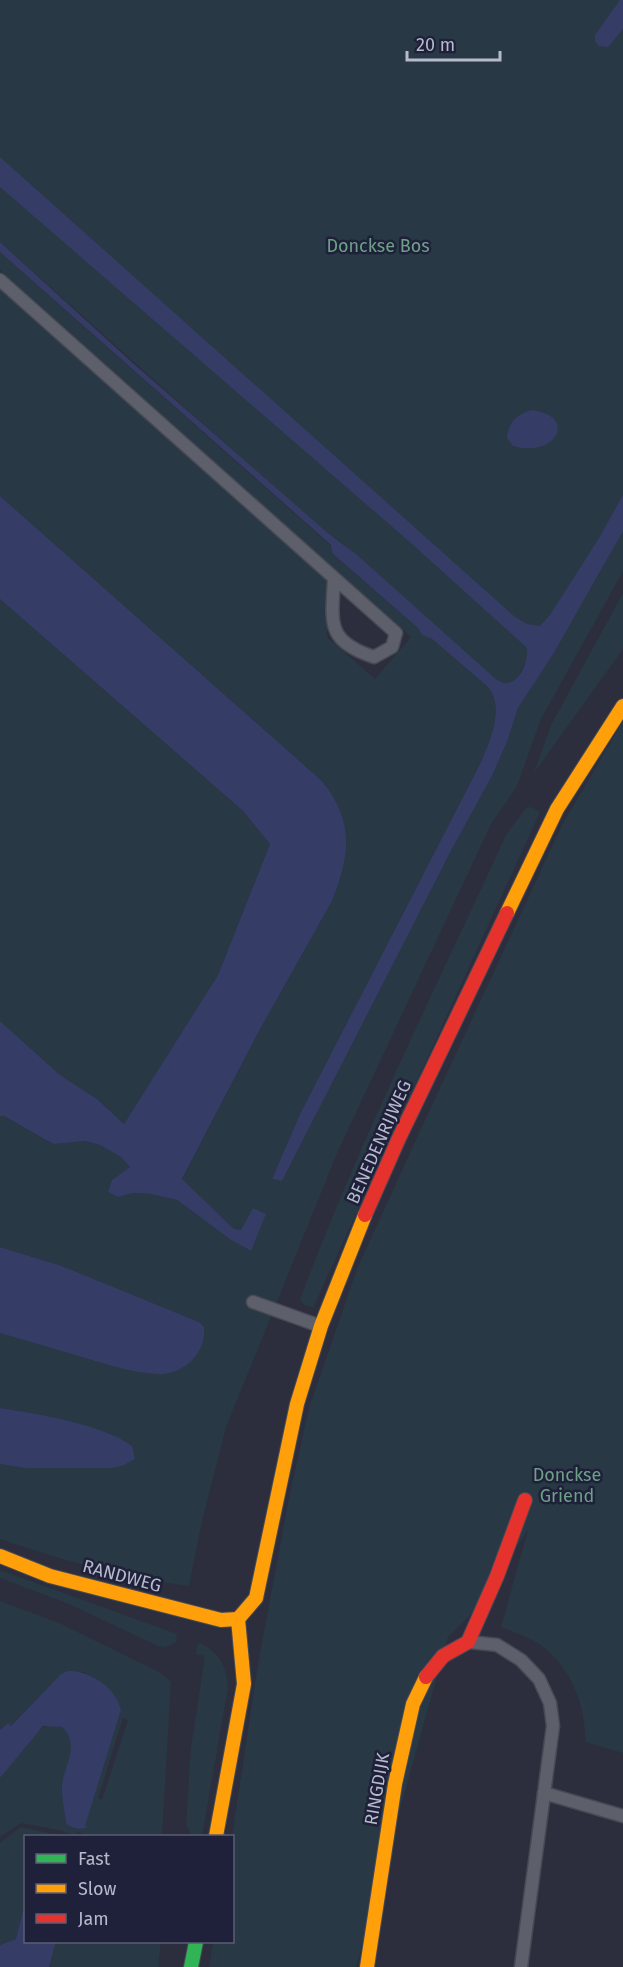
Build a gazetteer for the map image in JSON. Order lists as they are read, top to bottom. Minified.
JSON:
{"streets":{"street":["BENEDENRIJWEG","RANDWEG","RINGDIJK"]},"crossings":[["BENEDENRIJWEG","RANDWEG"]],"parks":["Donckse Bos","Donckse Griend"],"legend":["Fast","Slow","Jam"],"scale_bar":"20 m"}
